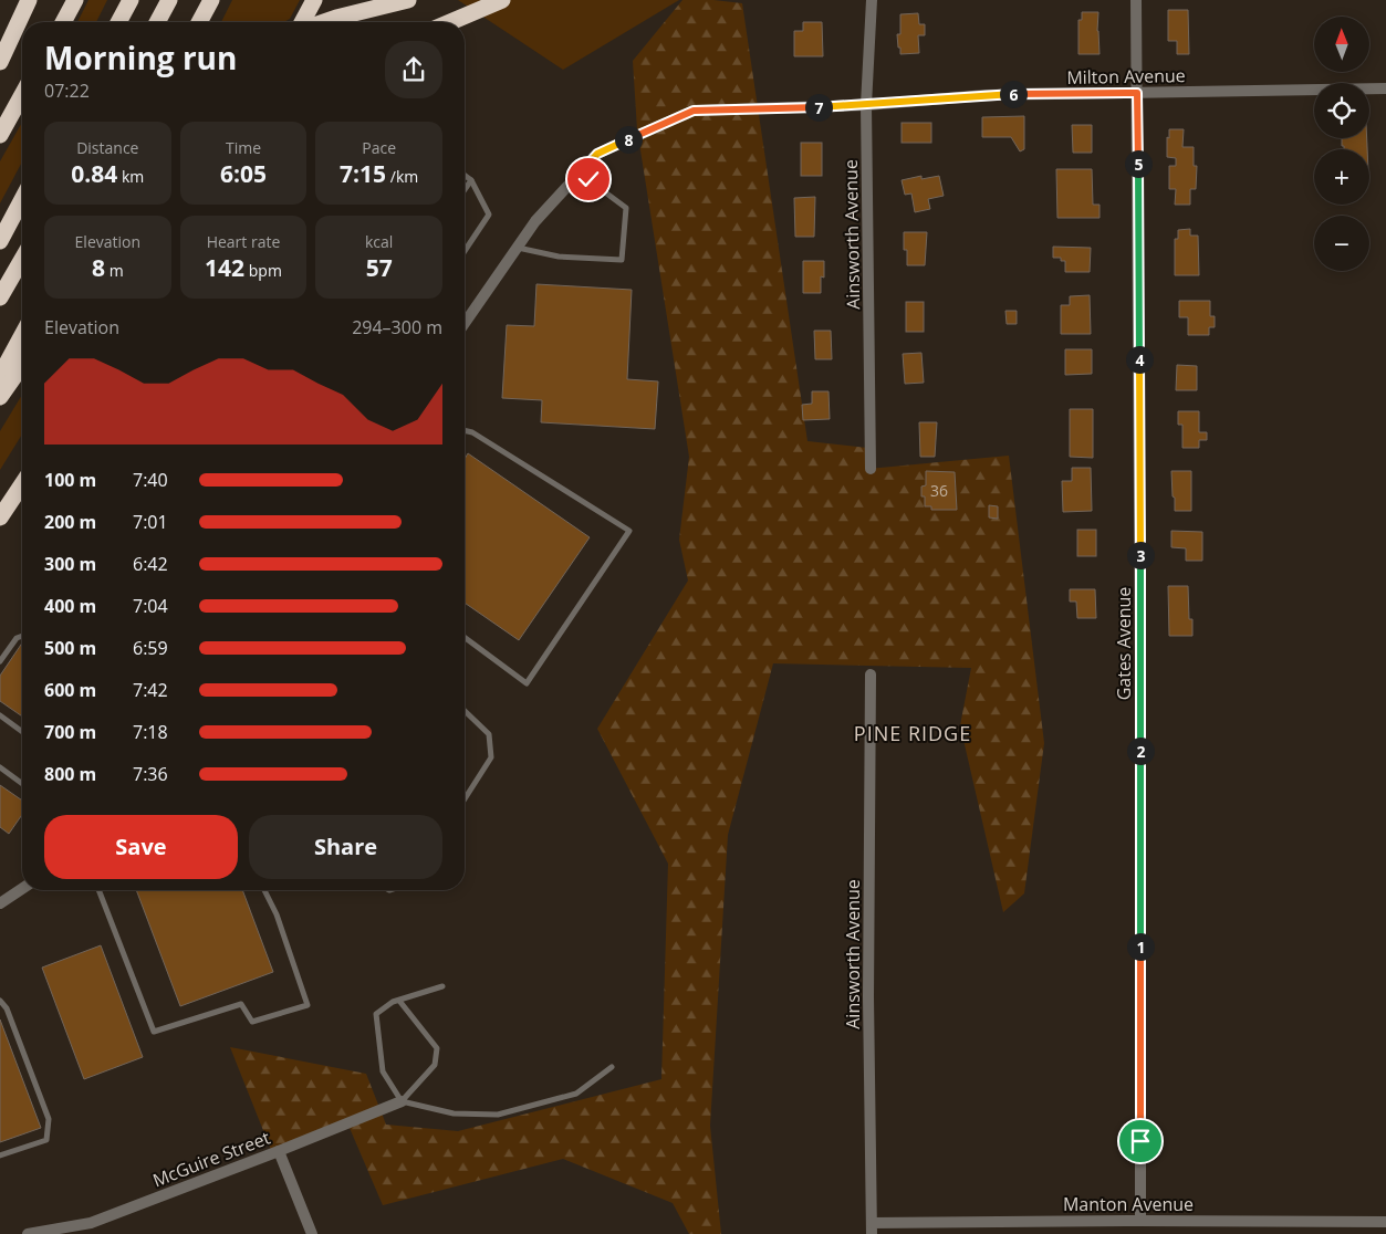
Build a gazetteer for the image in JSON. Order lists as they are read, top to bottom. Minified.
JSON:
{"streets":{"street":["Milton Avenue","Ainsworth Avenue","Gates Avenue","McGuire Street","Manton Avenue"]},"crossings":[["Milton Avenue","Ainsworth Avenue"],["Milton Avenue","Gates Avenue"],["Ainsworth Avenue","Manton Avenue"],["Gates Avenue","Manton Avenue"]],"districts":["PINE RIDGE"],"house_numbers":["36"],"north":"top","page":{"map_buttons":["+","−"],"heading":["Morning run","07:22"],"pins":["6","7","8","5","4","3","2","1"],"stats":[["Distance","0.84 km"],["Time","6:05"],["Pace","7:15 /km"],["Elevation","8 m"],["Heart rate","142 bpm"],["kcal","57"]],"chart":["Elevation","294–300 m"],"list":[{"name":"100 m","note":"7:40"},{"name":"200 m","note":"7:01"},{"name":"300 m","note":"6:42"},{"name":"400 m","note":"7:04"},{"name":"500 m","note":"6:59"},{"name":"600 m","note":"7:42"},{"name":"700 m","note":"7:18"},{"name":"800 m","note":"7:36"}],"buttons":["Save","Share"]}}
